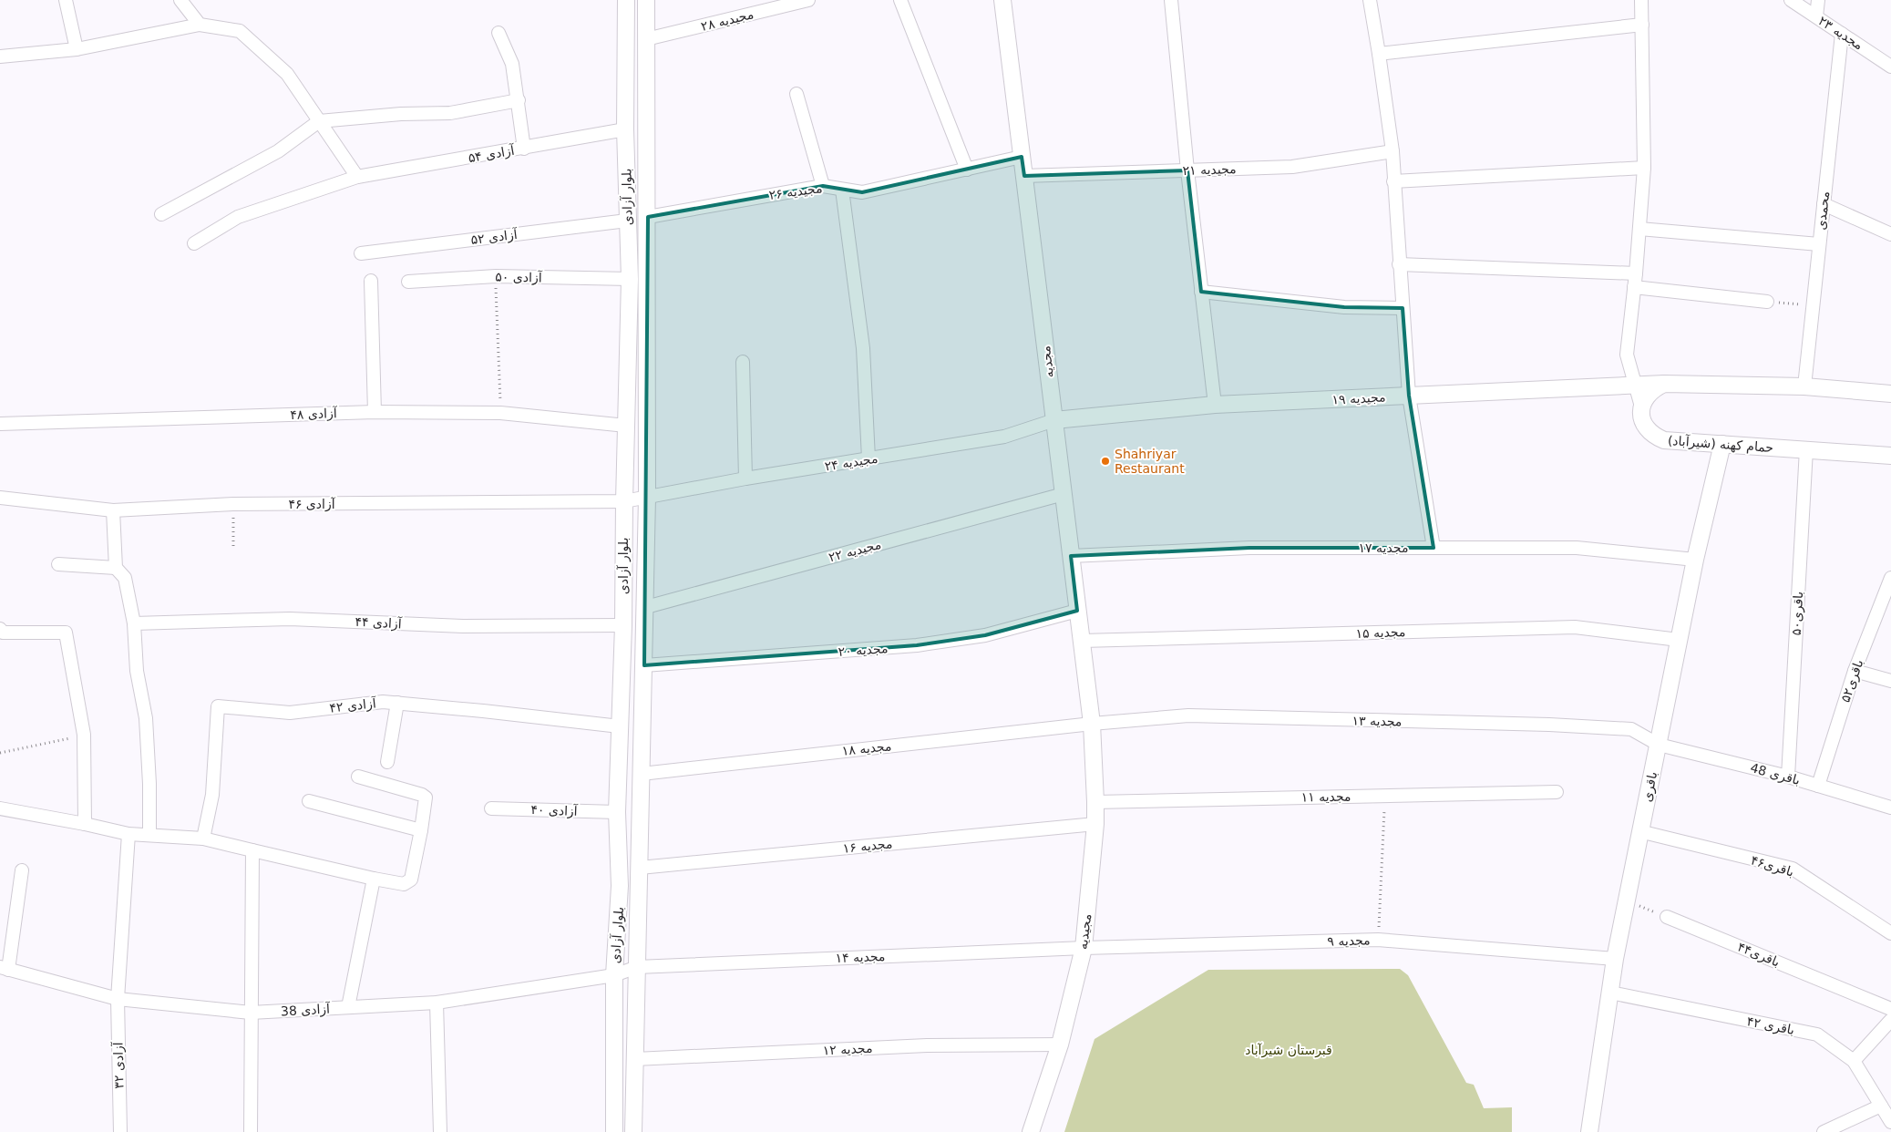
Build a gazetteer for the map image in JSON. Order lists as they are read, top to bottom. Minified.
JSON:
{"streets":{"street":["مجیدیه ۲۸","مجدیه ۲۳","آزادی ۵۴","مجیدیه ۲۱","مجیدیه ۲۶","بلوار آزادی","محمدی","آزادی ۵۲","آزادی ۵۰","مجدیه","مجیدیه ۱۹","آزادی ۴۸","حمام کهنه (شیرآباد)","مجیدیه ۲۴","آزادی ۴۶","مجدیه ۱۷","مجیدیه ۲۲","باقری۵۰","آزادی ۴۴","مجدیه ۱۵","مجدیه ۲۰","باقری۵۲","آزادی ۴۲","مجدیه ۱۳","مجدیه ۱۸","باقری 48","باقری","مجدیه ۱۱","آزادی ۴۰","مجدیه ۱۶","باقری۴۶","مجیدیه","مجدیه ۹","باقری۴۴","مجدیه ۱۴","آزادی 38","باقری ۴۲","مجدیه ۱۲","آزادی ۳۲"]},"crossings":[["مجیدیه ۲۸","بلوار آزادی"],["مجدیه ۲۳","محمدی"],["آزادی ۵۴","بلوار آزادی"],["مجیدیه ۲۱","مجدیه"],["مجیدیه ۲۶","بلوار آزادی"],["مجیدیه ۲۶","مجدیه"],["بلوار آزادی","آزادی ۵۲"],["بلوار آزادی","آزادی ۵۰"],["بلوار آزادی","آزادی ۴۸"],["بلوار آزادی","مجیدیه ۲۴"],["بلوار آزادی","آزادی ۴۶"],["بلوار آزادی","مجیدیه ۲۲"],["بلوار آزادی","آزادی ۴۴"],["بلوار آزادی","مجدیه ۲۰"],["بلوار آزادی","آزادی ۴۲"],["بلوار آزادی","مجدیه ۱۸"],["بلوار آزادی","آزادی ۴۰"],["بلوار آزادی","مجدیه ۱۶"],["بلوار آزادی","مجدیه ۱۴"],["بلوار آزادی","آزادی 38"],["بلوار آزادی","مجدیه ۱۲"],["مجدیه","مجیدیه ۱۹"],["مجدیه","مجیدیه ۲۴"],["مجدیه","مجدیه ۱۷"],["مجدیه","مجیدیه ۲۲"],["مجدیه","مجدیه ۱۵"],["مجدیه","مجدیه ۲۰"],["مجدیه","مجدیه ۱۳"],["مجدیه","مجدیه ۱۸"],["مجدیه","مجیدیه"],["مجیدیه ۱۹","مجیدیه ۲۴"],["حمام کهنه (شیرآباد)","باقری۵۰"],["حمام کهنه (شیرآباد)","باقری"],["مجیدیه ۲۴","آزادی ۴۶"],["مجدیه ۱۷","باقری"],["باقری۵۰","باقری 48"],["مجدیه ۱۵","باقری"],["باقری۵۲","باقری 48"],["مجدیه ۱۳","مجدیه ۱۸"],["مجدیه ۱۳","باقری 48"],["مجدیه ۱۳","باقری"],["مجدیه ۱۳","مجیدیه"],["مجدیه ۱۸","مجیدیه"],["باقری 48","باقری"],["باقری","باقری۴۶"],["باقری","مجدیه ۹"],["باقری","باقری ۴۲"],["مجدیه ۱۱","مجیدیه"],["مجدیه ۱۶","مجیدیه"],["مجیدیه","مجدیه ۹"],["مجیدیه","مجدیه ۱۴"],["مجیدیه","مجدیه ۱۲"],["مجدیه ۹","مجدیه ۱۴"],["مجدیه ۱۴","آزادی 38"],["آزادی 38","آزادی ۳۲"]],"parks":["قبرستان شیرآباد"],"places":["Shahriyar Restaurant"]}
